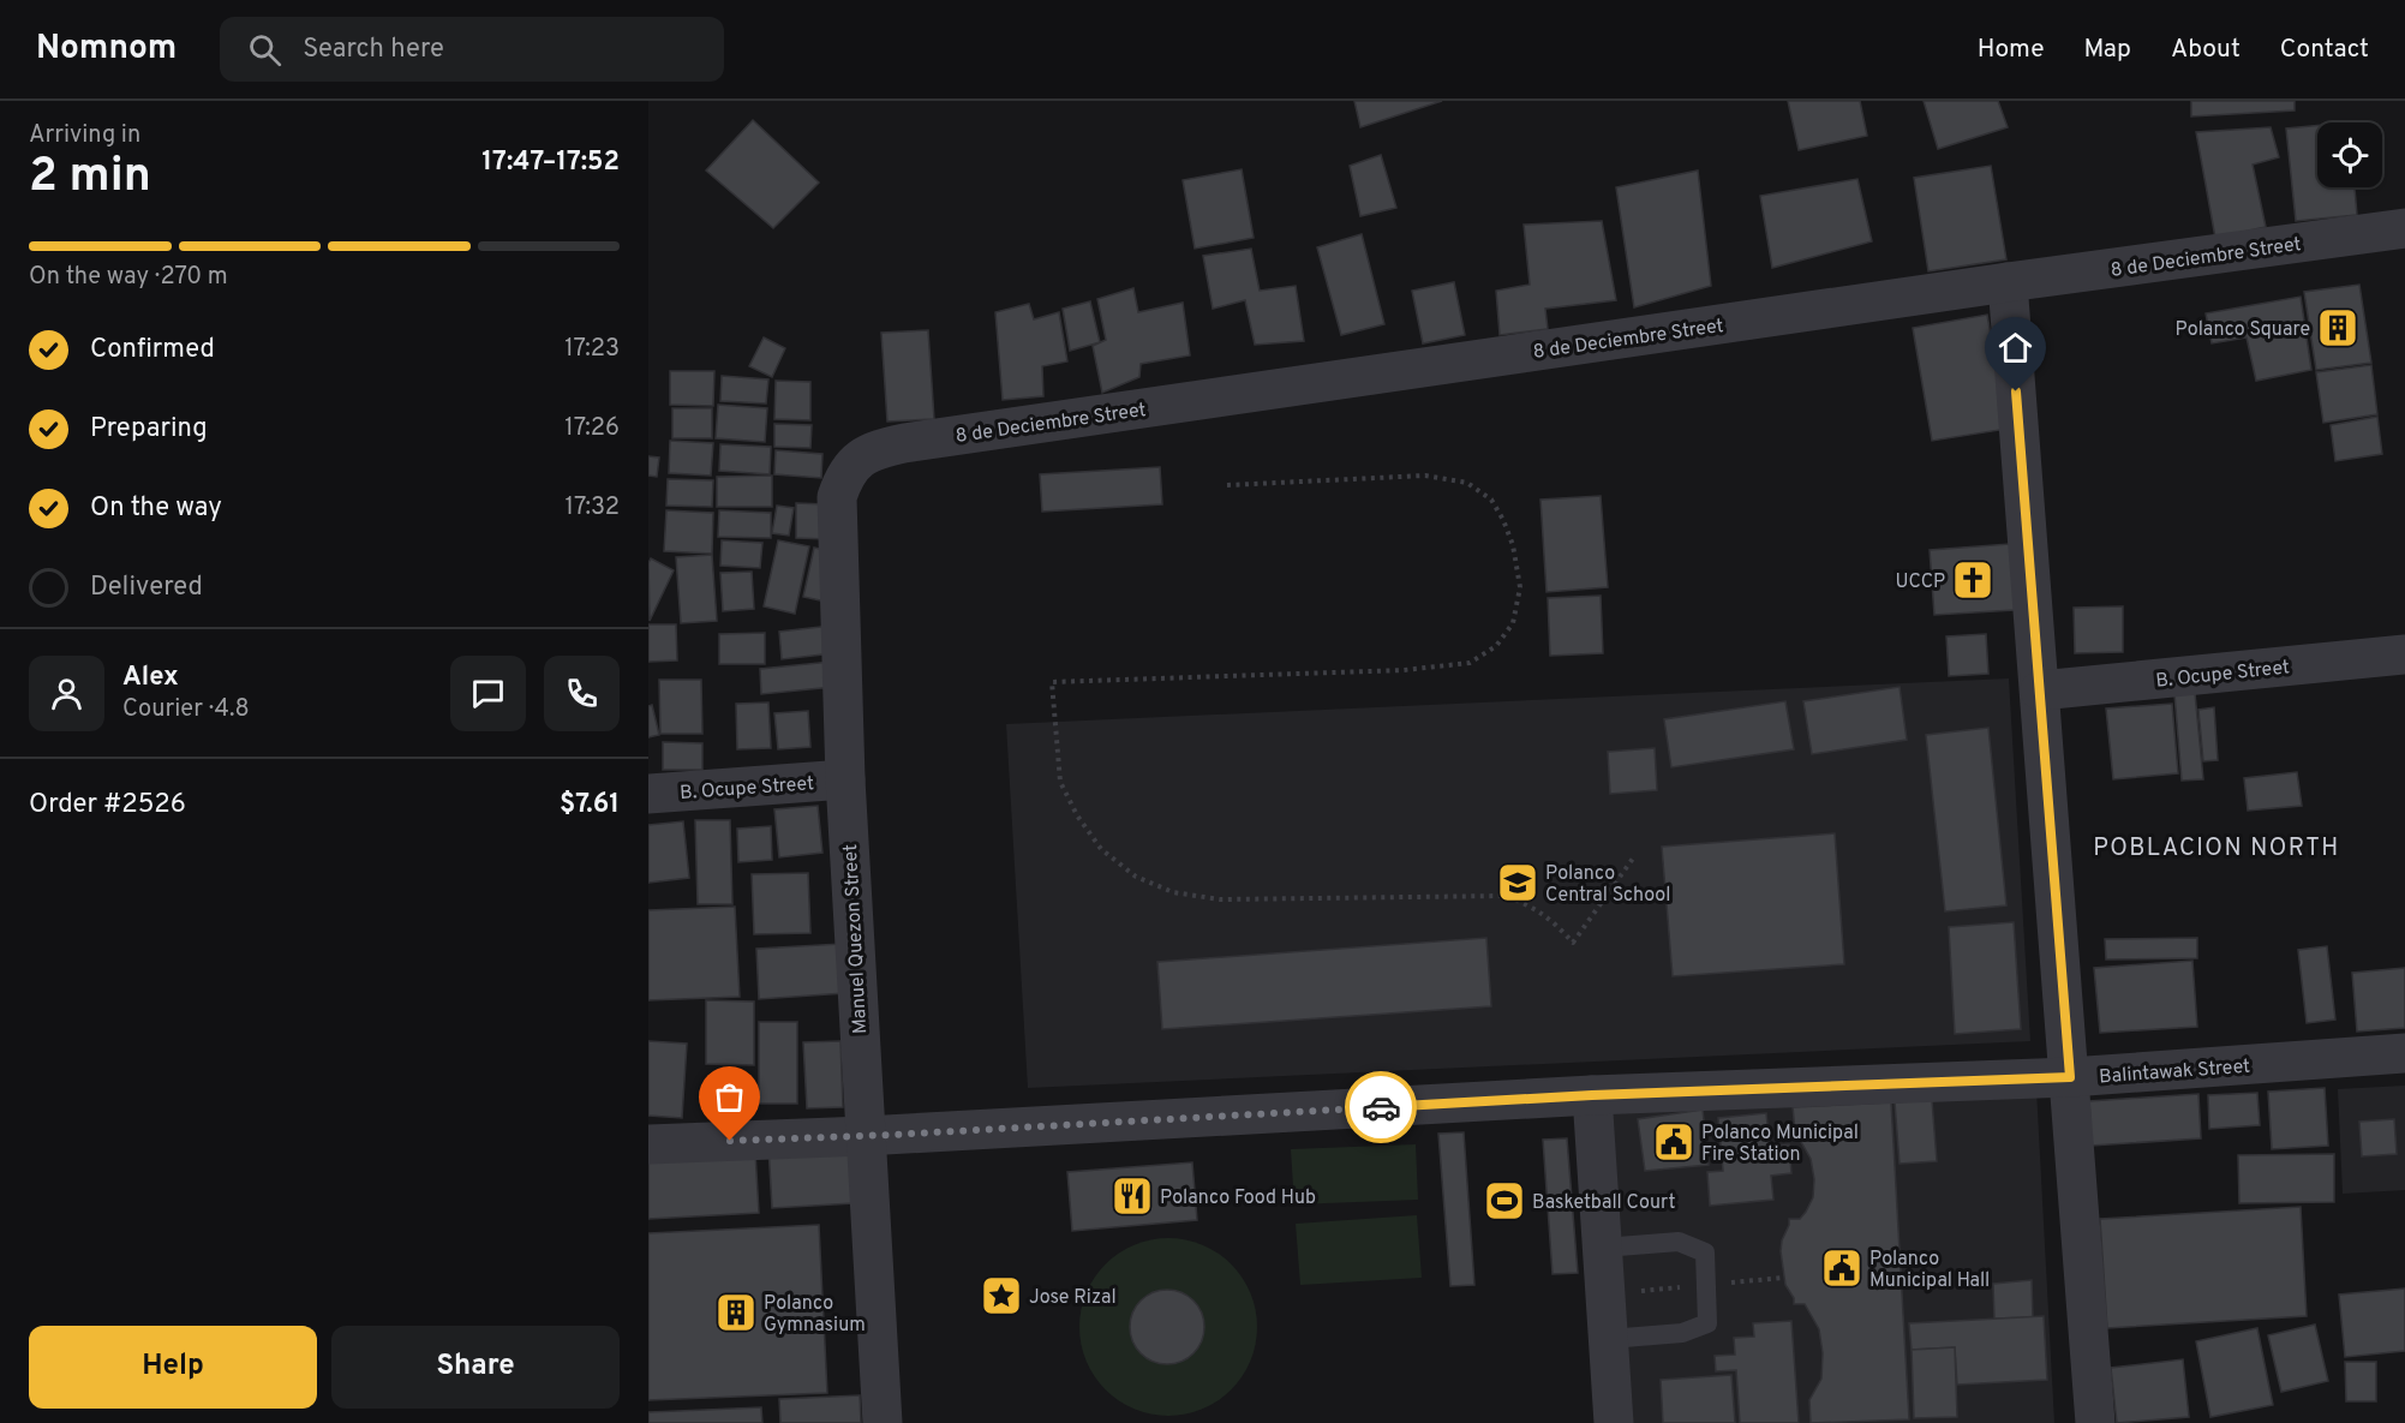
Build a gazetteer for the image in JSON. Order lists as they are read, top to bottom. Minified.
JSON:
{"streets":{"street":["8 de Deciembre Street","B. Ocupe Street","Manuel Quezon Street","Balintawak Street"]},"crossings":[["8 de Deciembre Street","Manuel Quezon Street"],["B. Ocupe Street","Manuel Quezon Street"],["Manuel Quezon Street","Balintawak Street"]],"districts":["POBLACION NORTH"],"places":{"building":["Polanco Square","Polanco Gymnasium"],"church":["UCCP"],"school or university":["Polanco Central School"],"public building":["Polanco Municipal Fire Station","Polanco Municipal Hall"],"restaurant":["Polanco Food Hub"],"sports":["Basketball Court"],"place":["Jose Rizal"]},"page":{"header":"Nomnom","search":"Search here","nav":["Home","Map","About","Contact"],"heading":["2 min","Arriving in","17:47–17:52"],"panel":["Alex","Courier · 4.8","Order #2526","$7.61"],"bar":"On the way · 270 m","list":[["Confirmed","17:23"],["Preparing","17:26"],["On the way","17:32"],"Delivered"],"buttons":["Help","Share"]}}
